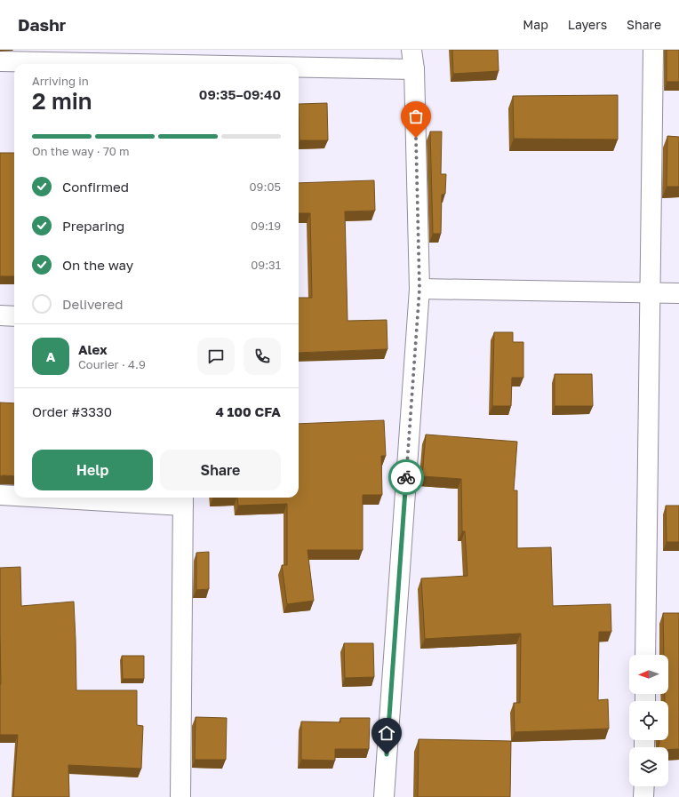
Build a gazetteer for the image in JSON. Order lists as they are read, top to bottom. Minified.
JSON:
{"north":"left","page":{"header":"Dashr","nav":["Map","Layers","Share"],"heading":["2 min","Arriving in","09:35–09:40"],"panel":["Alex","Courier · 4.9","Order #3330","4 100 CFA"],"bar":"On the way · 70 m","list":[["Confirmed","09:05"],["Preparing","09:19"],["On the way","09:31"],"Delivered"],"round":"A","buttons":["Help","Share"]}}
